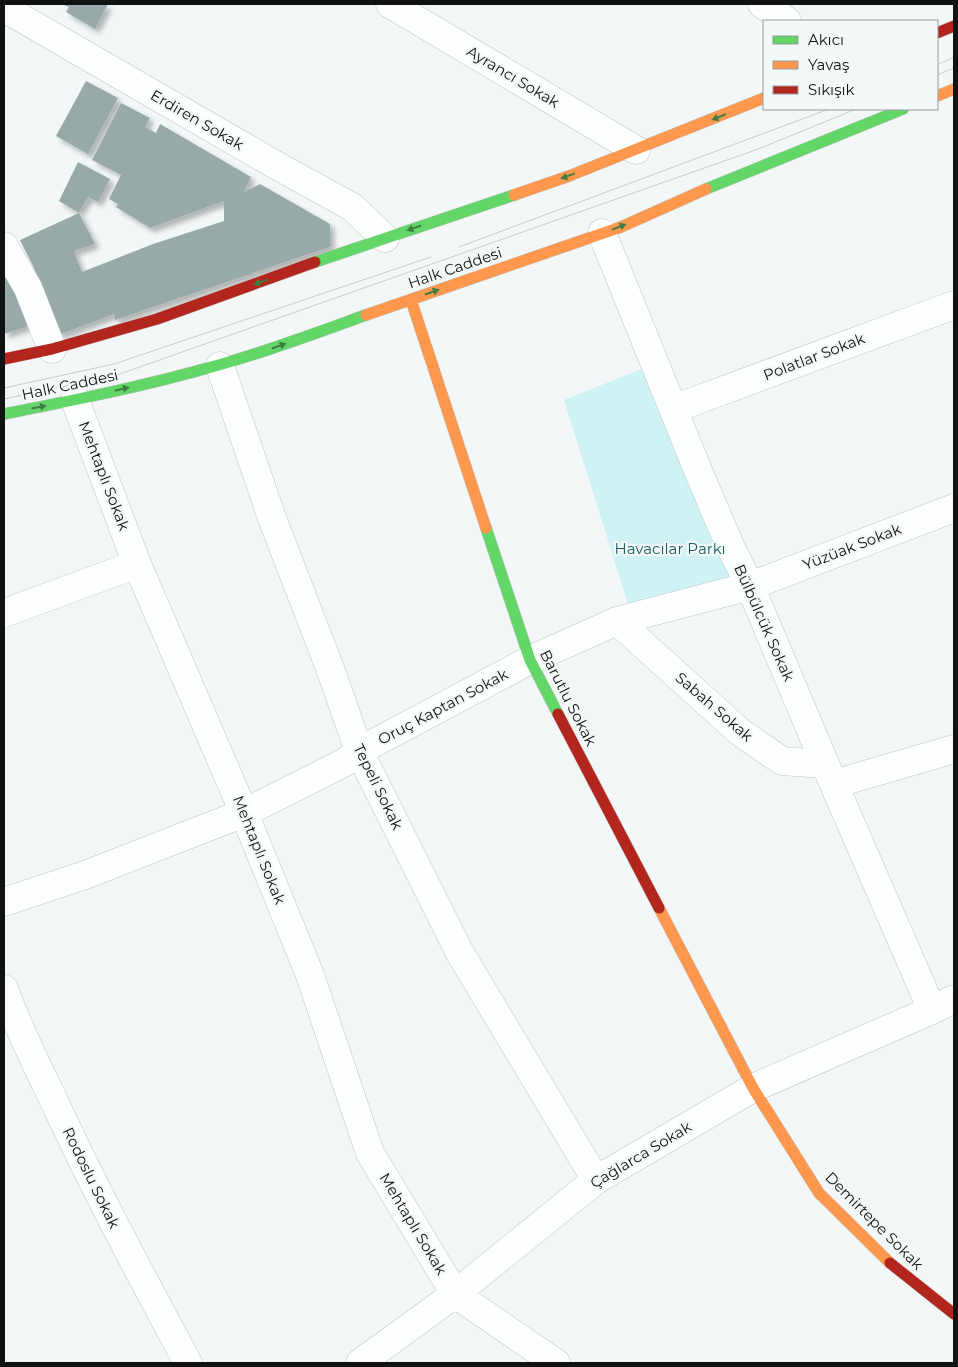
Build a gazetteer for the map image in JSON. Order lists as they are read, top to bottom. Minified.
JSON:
{"streets":{"main road":["Halk Caddesi","Barutlu Sokak","Demirtepe Sokak"],"street":["Ayrancı Sokak","Erdiren Sokak","Polatlar Sokak","Mehtaplı Sokak","Yüzüak Sokak","Bülbülcük Sokak","Oruç Kaptan Sokak","Sabah Sokak","Tepeli Sokak","Çağlarca Sokak","Rodoslu Sokak"]},"crossings":[["Halk Caddesi","Mehtaplı Sokak"],["Halk Caddesi","Bülbülcük Sokak"],["Halk Caddesi","Barutlu Sokak"],["Halk Caddesi","Tepeli Sokak"],["Polatlar Sokak","Bülbülcük Sokak"],["Mehtaplı Sokak","Oruç Kaptan Sokak"],["Mehtaplı Sokak","Çağlarca Sokak"],["Yüzüak Sokak","Bülbülcük Sokak"],["Yüzüak Sokak","Oruç Kaptan Sokak"],["Bülbülcük Sokak","Oruç Kaptan Sokak"],["Bülbülcük Sokak","Sabah Sokak"],["Bülbülcük Sokak","Çağlarca Sokak"],["Barutlu Sokak","Oruç Kaptan Sokak"],["Barutlu Sokak","Çağlarca Sokak"],["Barutlu Sokak","Demirtepe Sokak"],["Oruç Kaptan Sokak","Sabah Sokak"],["Oruç Kaptan Sokak","Tepeli Sokak"],["Tepeli Sokak","Çağlarca Sokak"],["Çağlarca Sokak","Demirtepe Sokak"]],"parks":["Havacılar Parkı"],"legend":["Akıcı","Yavaş","Sıkışık"]}
